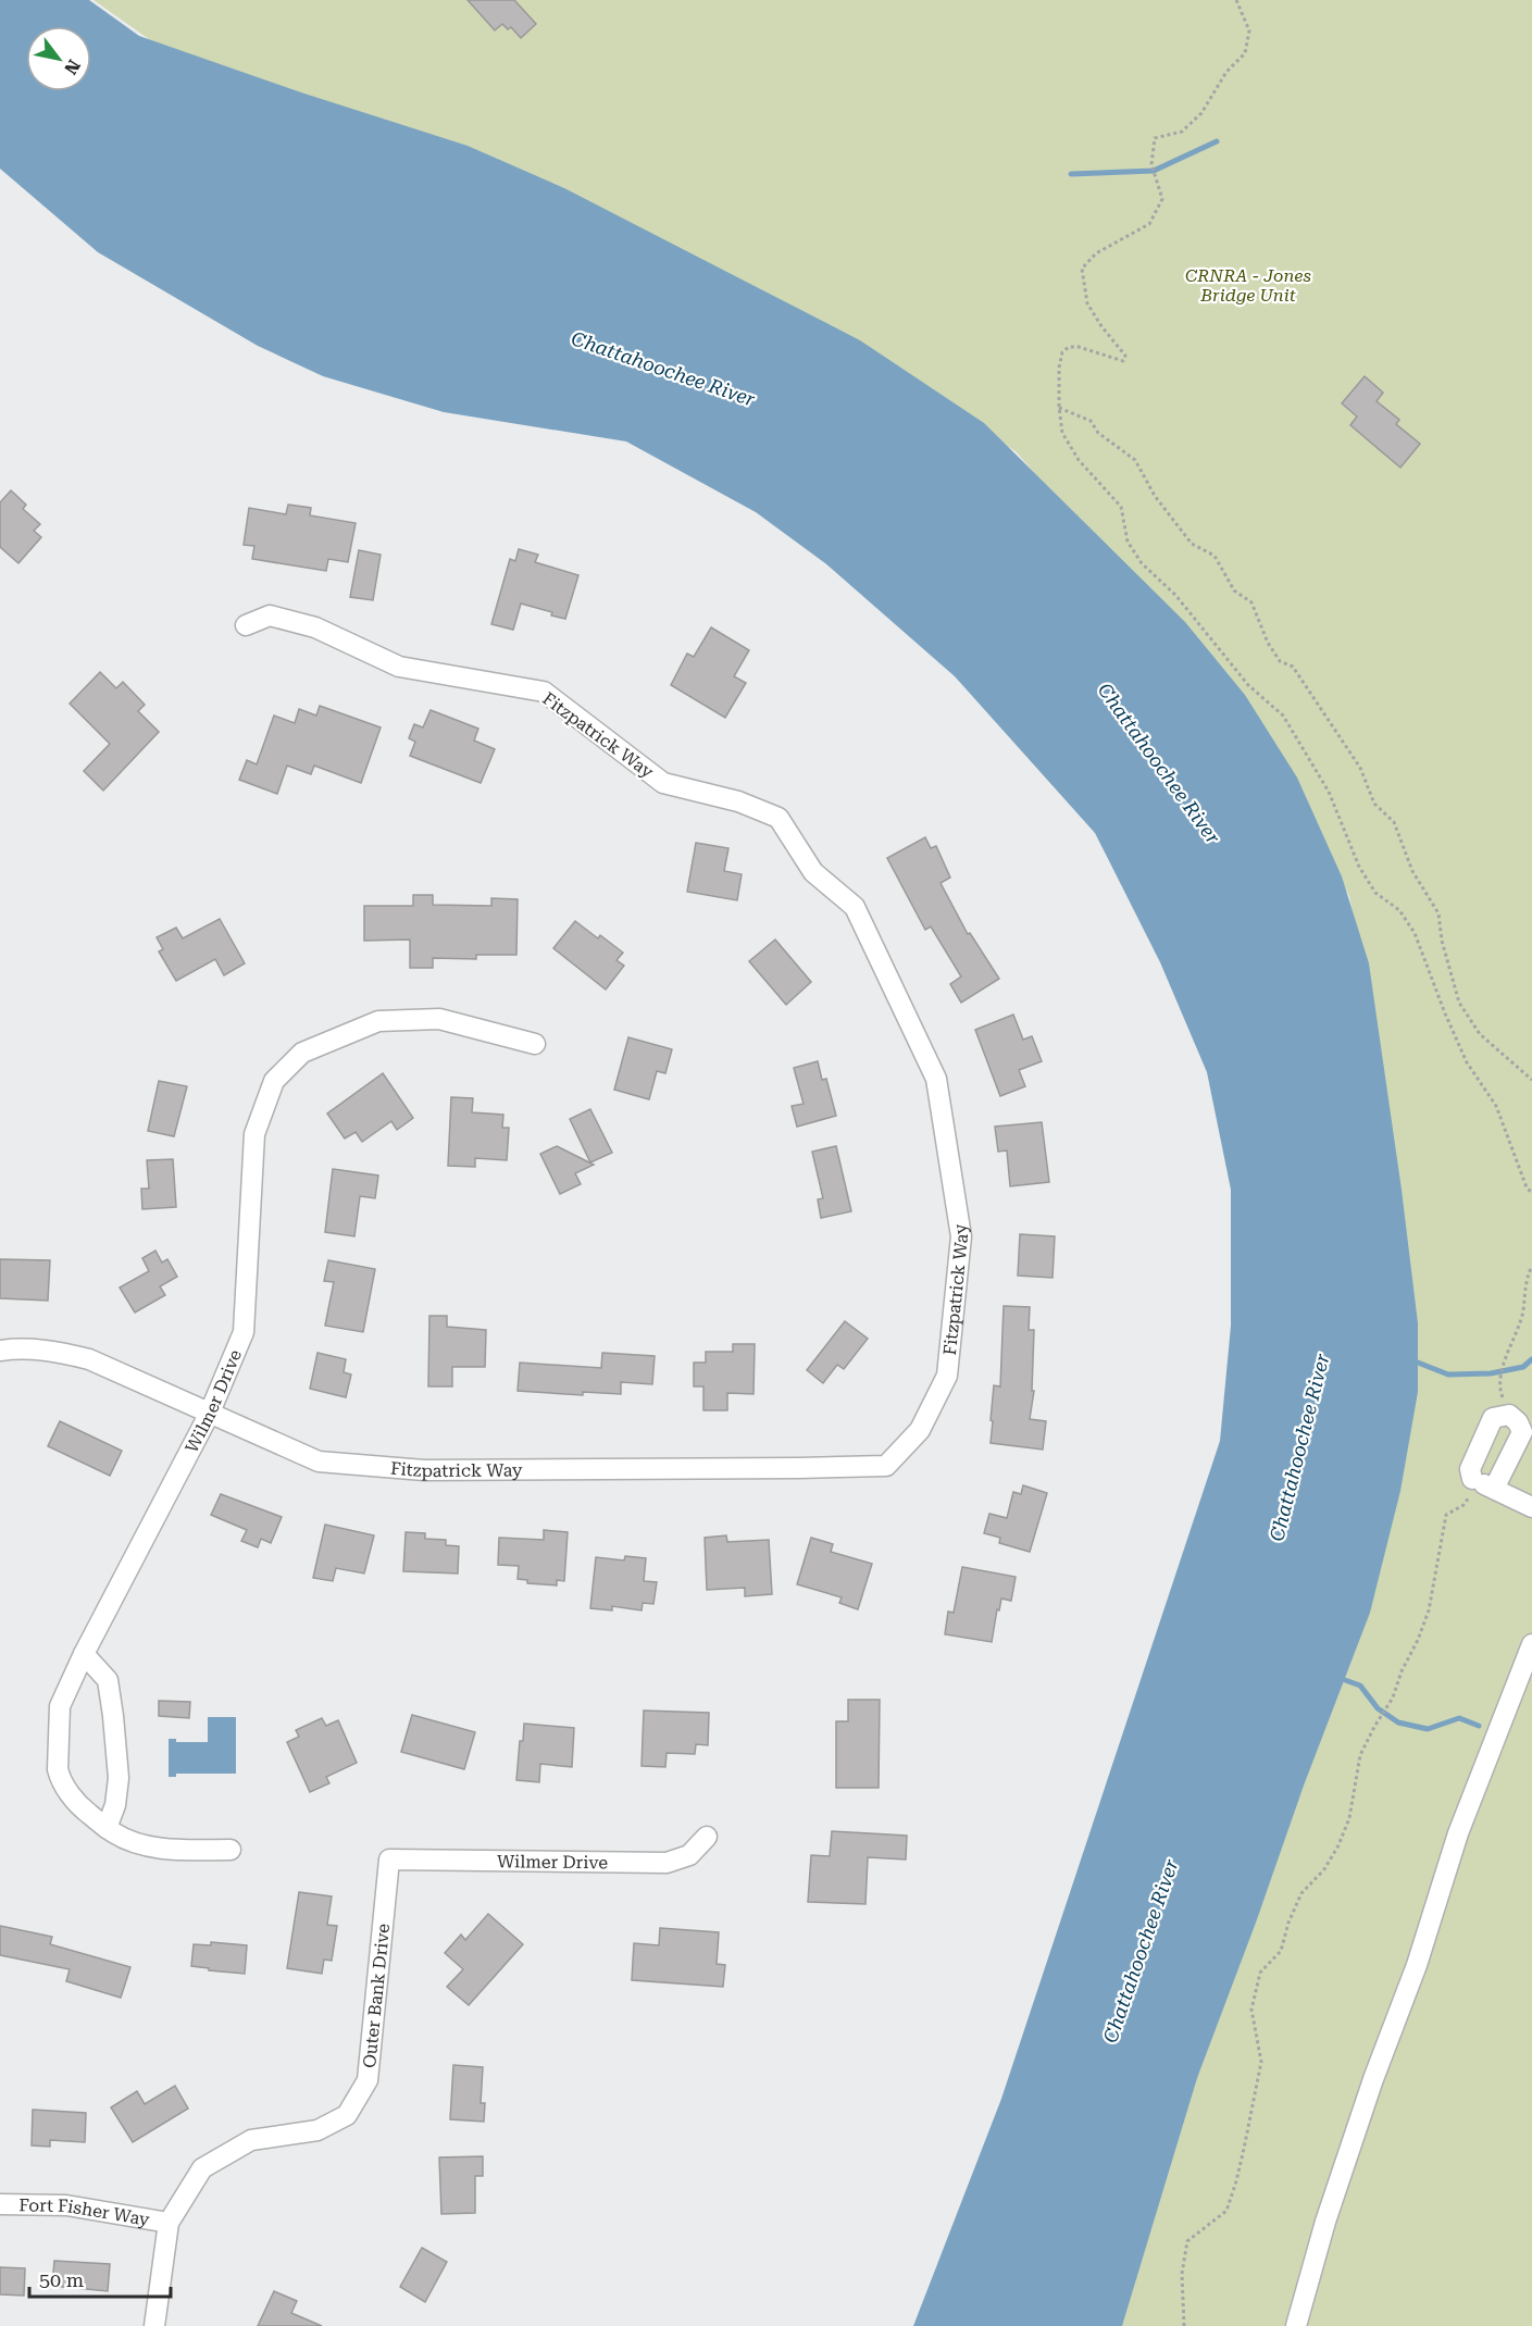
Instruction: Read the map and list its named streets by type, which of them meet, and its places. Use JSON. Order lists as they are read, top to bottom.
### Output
{
  "streets": {
    "street": [
      "Fitzpatrick Way",
      "Wilmer Drive",
      "Outer Bank Drive",
      "Fort Fisher Way"
    ]
  },
  "crossings": [
    ["Fitzpatrick Way", "Wilmer Drive"],
    ["Wilmer Drive", "Outer Bank Drive"],
    ["Outer Bank Drive", "Fort Fisher Way"]
  ],
  "water": ["Chattahoochee River"],
  "parks": ["CRNRA - Jones Bridge Unit"],
  "scale_bar": "50 m",
  "north": "bottom right"
}
